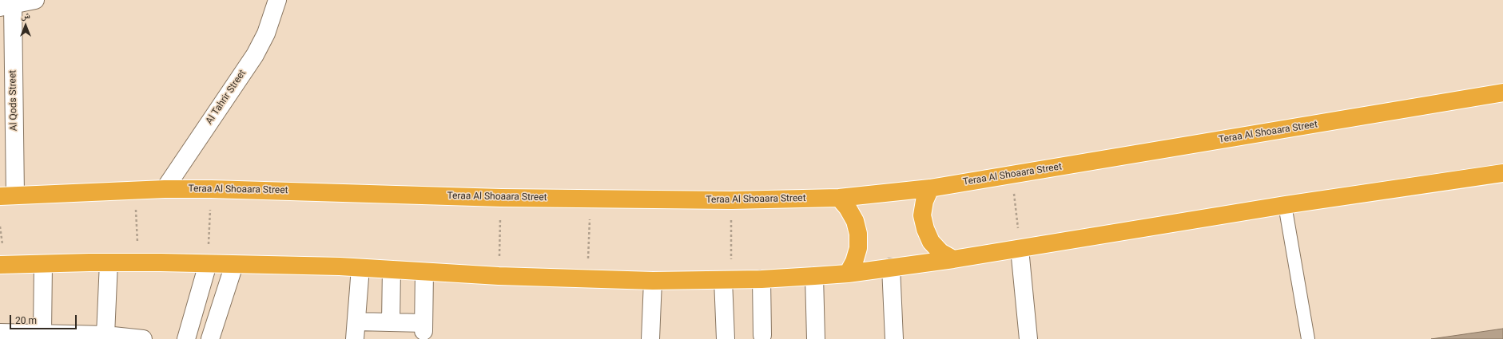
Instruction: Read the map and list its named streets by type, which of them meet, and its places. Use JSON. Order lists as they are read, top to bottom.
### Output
{
  "streets": {
    "highway": ["Teraa Al Shoaara Street"],
    "street": ["Al Tahrir Street", "Al Qods Street"]
  },
  "crossings": [
    ["Al Tahrir Street", "Teraa Al Shoaara Street"],
    ["Al Qods Street", "Teraa Al Shoaara Street"]
  ],
  "scale_bar": "20 m",
  "north": "top"
}
